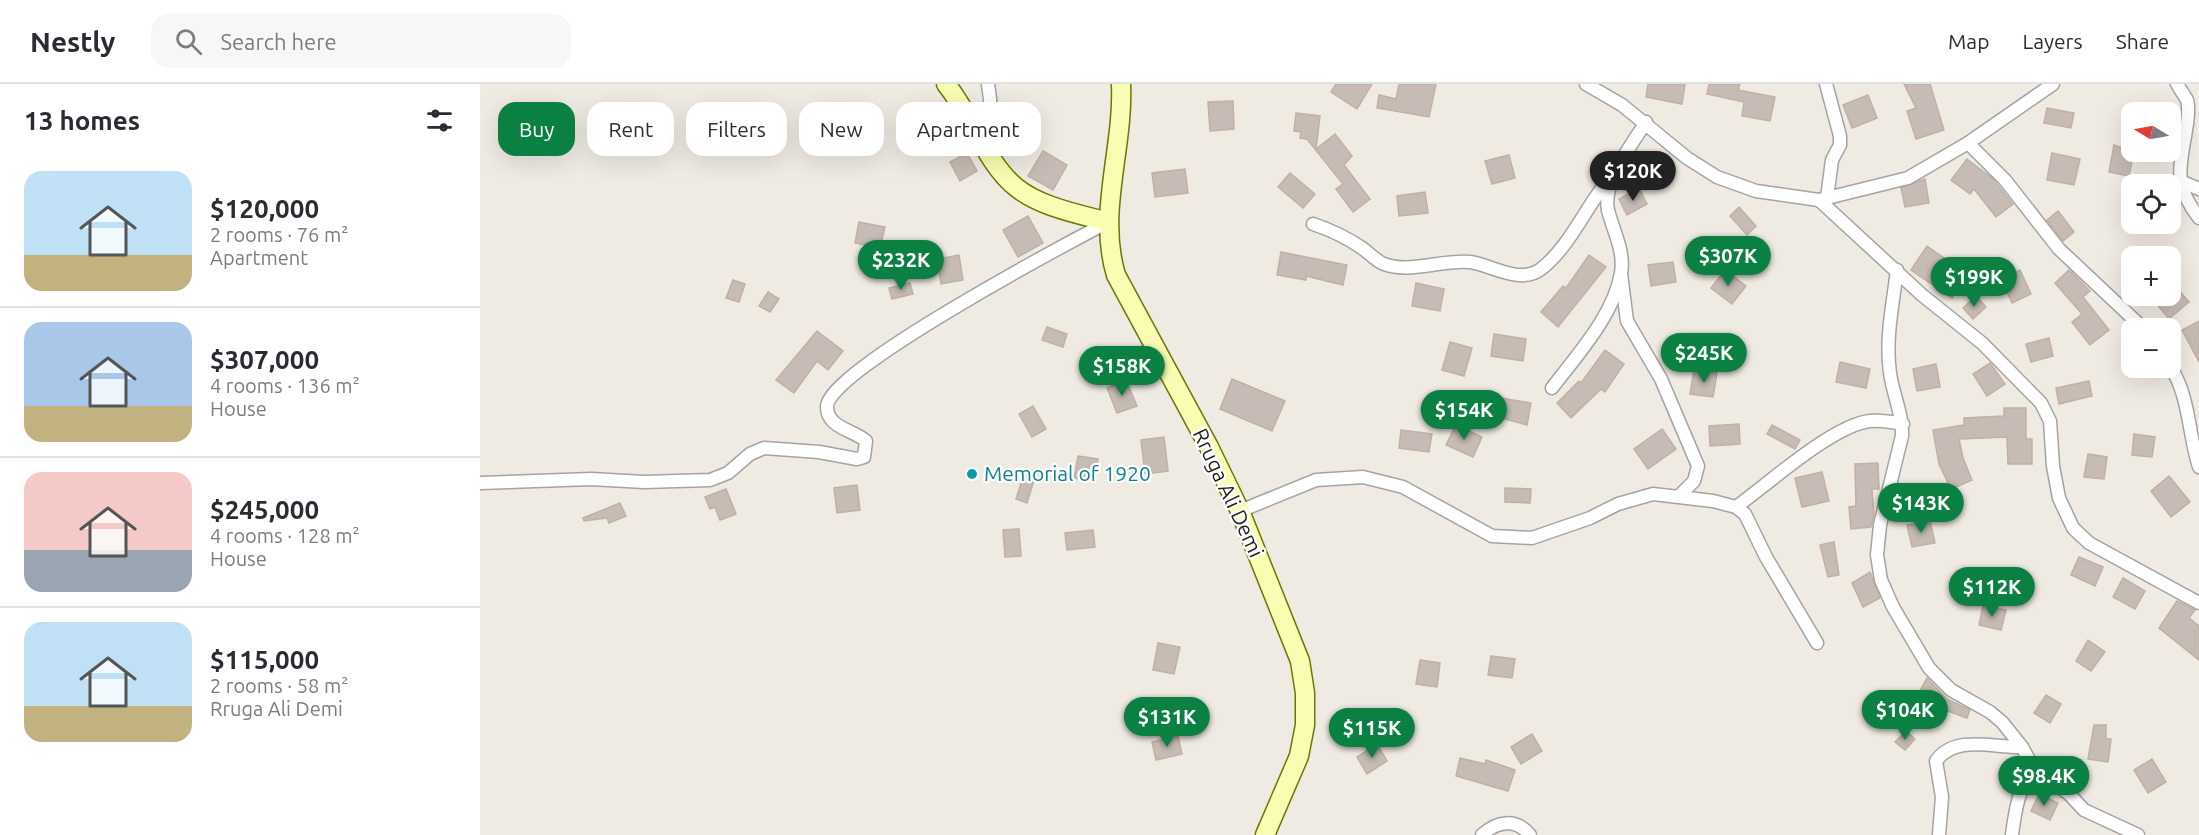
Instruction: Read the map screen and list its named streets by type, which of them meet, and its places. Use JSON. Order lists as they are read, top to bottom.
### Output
{
  "streets": {
    "main road": ["Rruga Ali Demi"]
  },
  "places": ["Memorial of 1920"],
  "north": "left",
  "page": {
    "header": "Nestly",
    "search": "Search here",
    "nav": ["Map", "Layers", "Share"],
    "heading": "13 homes",
    "map_buttons": ["+", "−"],
    "chip": [
      "Buy",
      "Rent",
      "Filters",
      "New",
      "Apartment"
    ],
    "price": [
      "$120K",
      "$307K",
      "$232K",
      "$199K",
      "$245K",
      "$158K",
      "$154K",
      "$143K",
      "$112K",
      "$104K",
      "$131K",
      "$115K",
      "$98.4K"
    ],
    "list": [
      {
        "name": "$120,000",
        "note": "2 rooms · 76 m² · Apartment"
      },
      {
        "name": "$307,000",
        "note": "4 rooms · 136 m² · House"
      },
      {
        "name": "$245,000",
        "note": "4 rooms · 128 m² · House"
      },
      {
        "name": "$115,000",
        "note": "2 rooms · 58 m² · Rruga Ali Demi"
      }
    ]
  }
}
